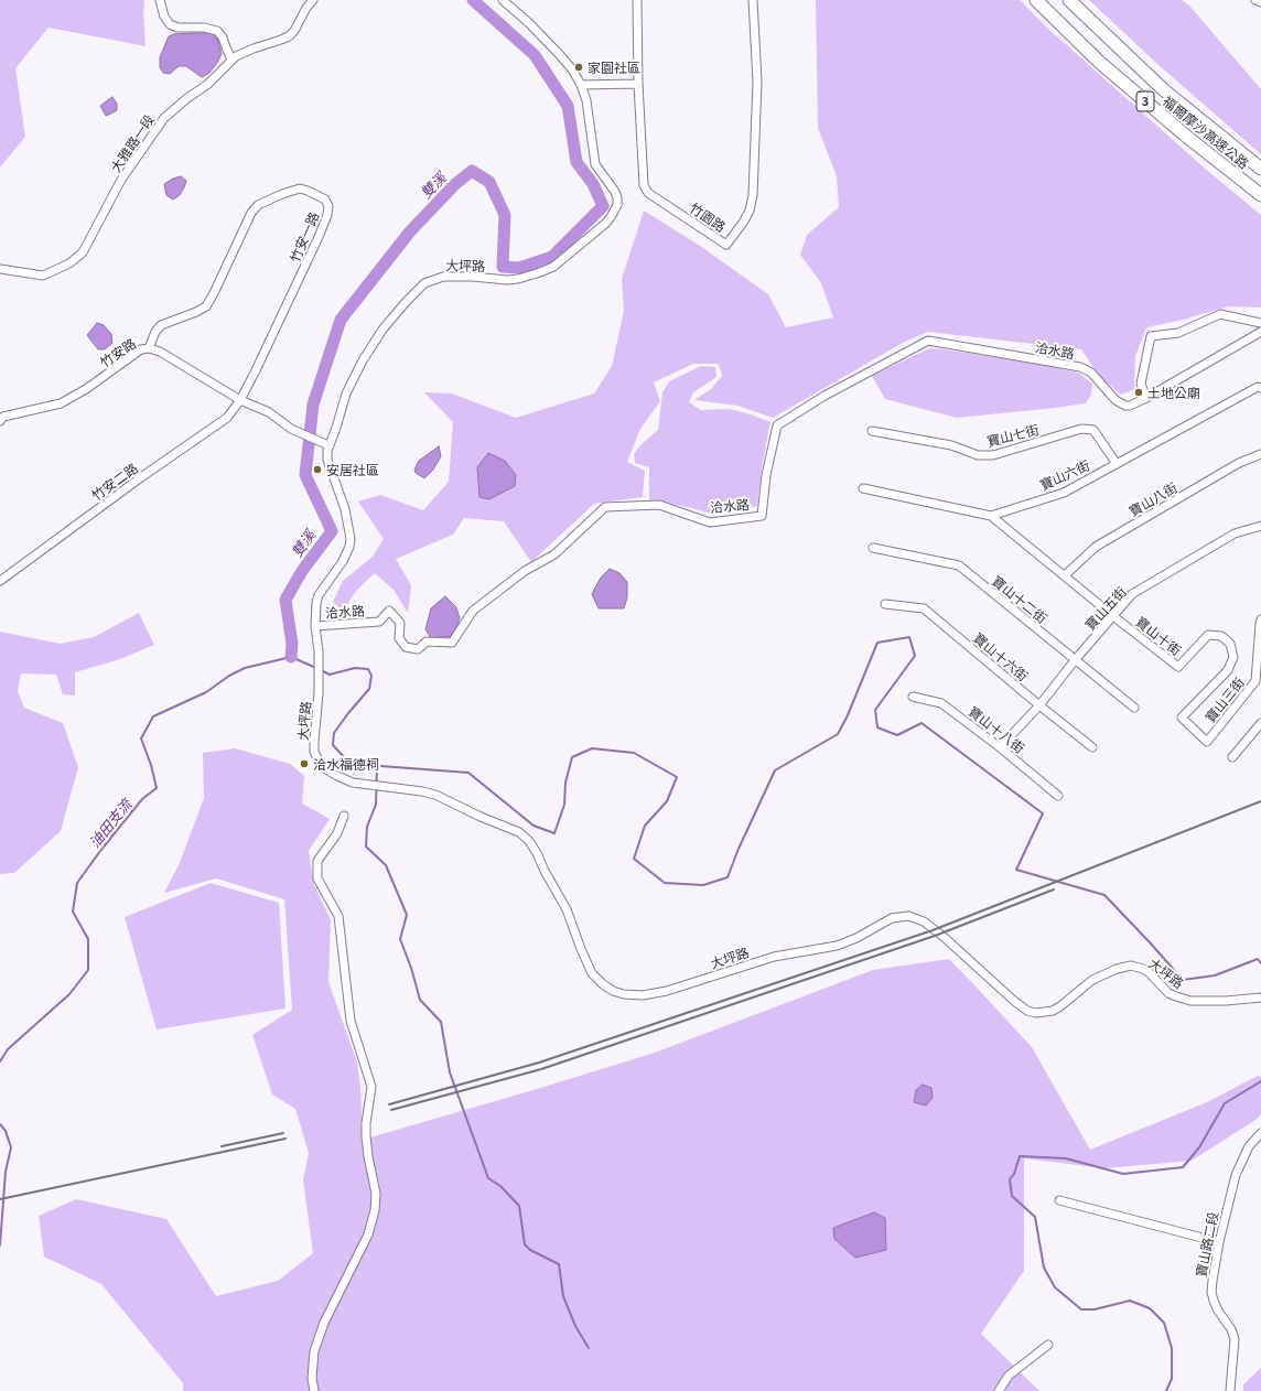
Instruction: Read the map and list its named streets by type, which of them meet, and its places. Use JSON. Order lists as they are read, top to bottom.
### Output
{
  "streets": {
    "highway": ["3", "福爾摩沙高速公路"],
    "street": [
      "大雅路一段",
      "竹園路",
      "竹安一路",
      "大坪路",
      "洽水路",
      "竹安路",
      "寶山七街",
      "寶山六街",
      "竹安二路",
      "寶山八街",
      "寶山十二街",
      "寶山五街",
      "寶山十街",
      "寶山十六街",
      "寶山三街",
      "寶山十八街",
      "寶山路二段"
    ]
  },
  "crossings": [
    ["竹安一路", "竹安路"],
    ["竹安一路", "竹安二路"],
    ["大坪路", "洽水路"],
    ["大坪路", "竹安路"],
    ["竹安路", "竹安二路"],
    ["寶山七街", "寶山六街"],
    ["寶山六街", "寶山十街"],
    ["寶山八街", "寶山十街"],
    ["寶山十二街", "寶山五街"],
    ["寶山五街", "寶山十街"],
    ["寶山五街", "寶山十六街"],
    ["寶山五街", "寶山十八街"],
    ["寶山十街", "寶山三街"]
  ],
  "water": ["雙溪", "油田支流"],
  "places": [
    "家園社區",
    "土地公廟",
    "安居社區",
    "洽水福德祠"
  ]
}
